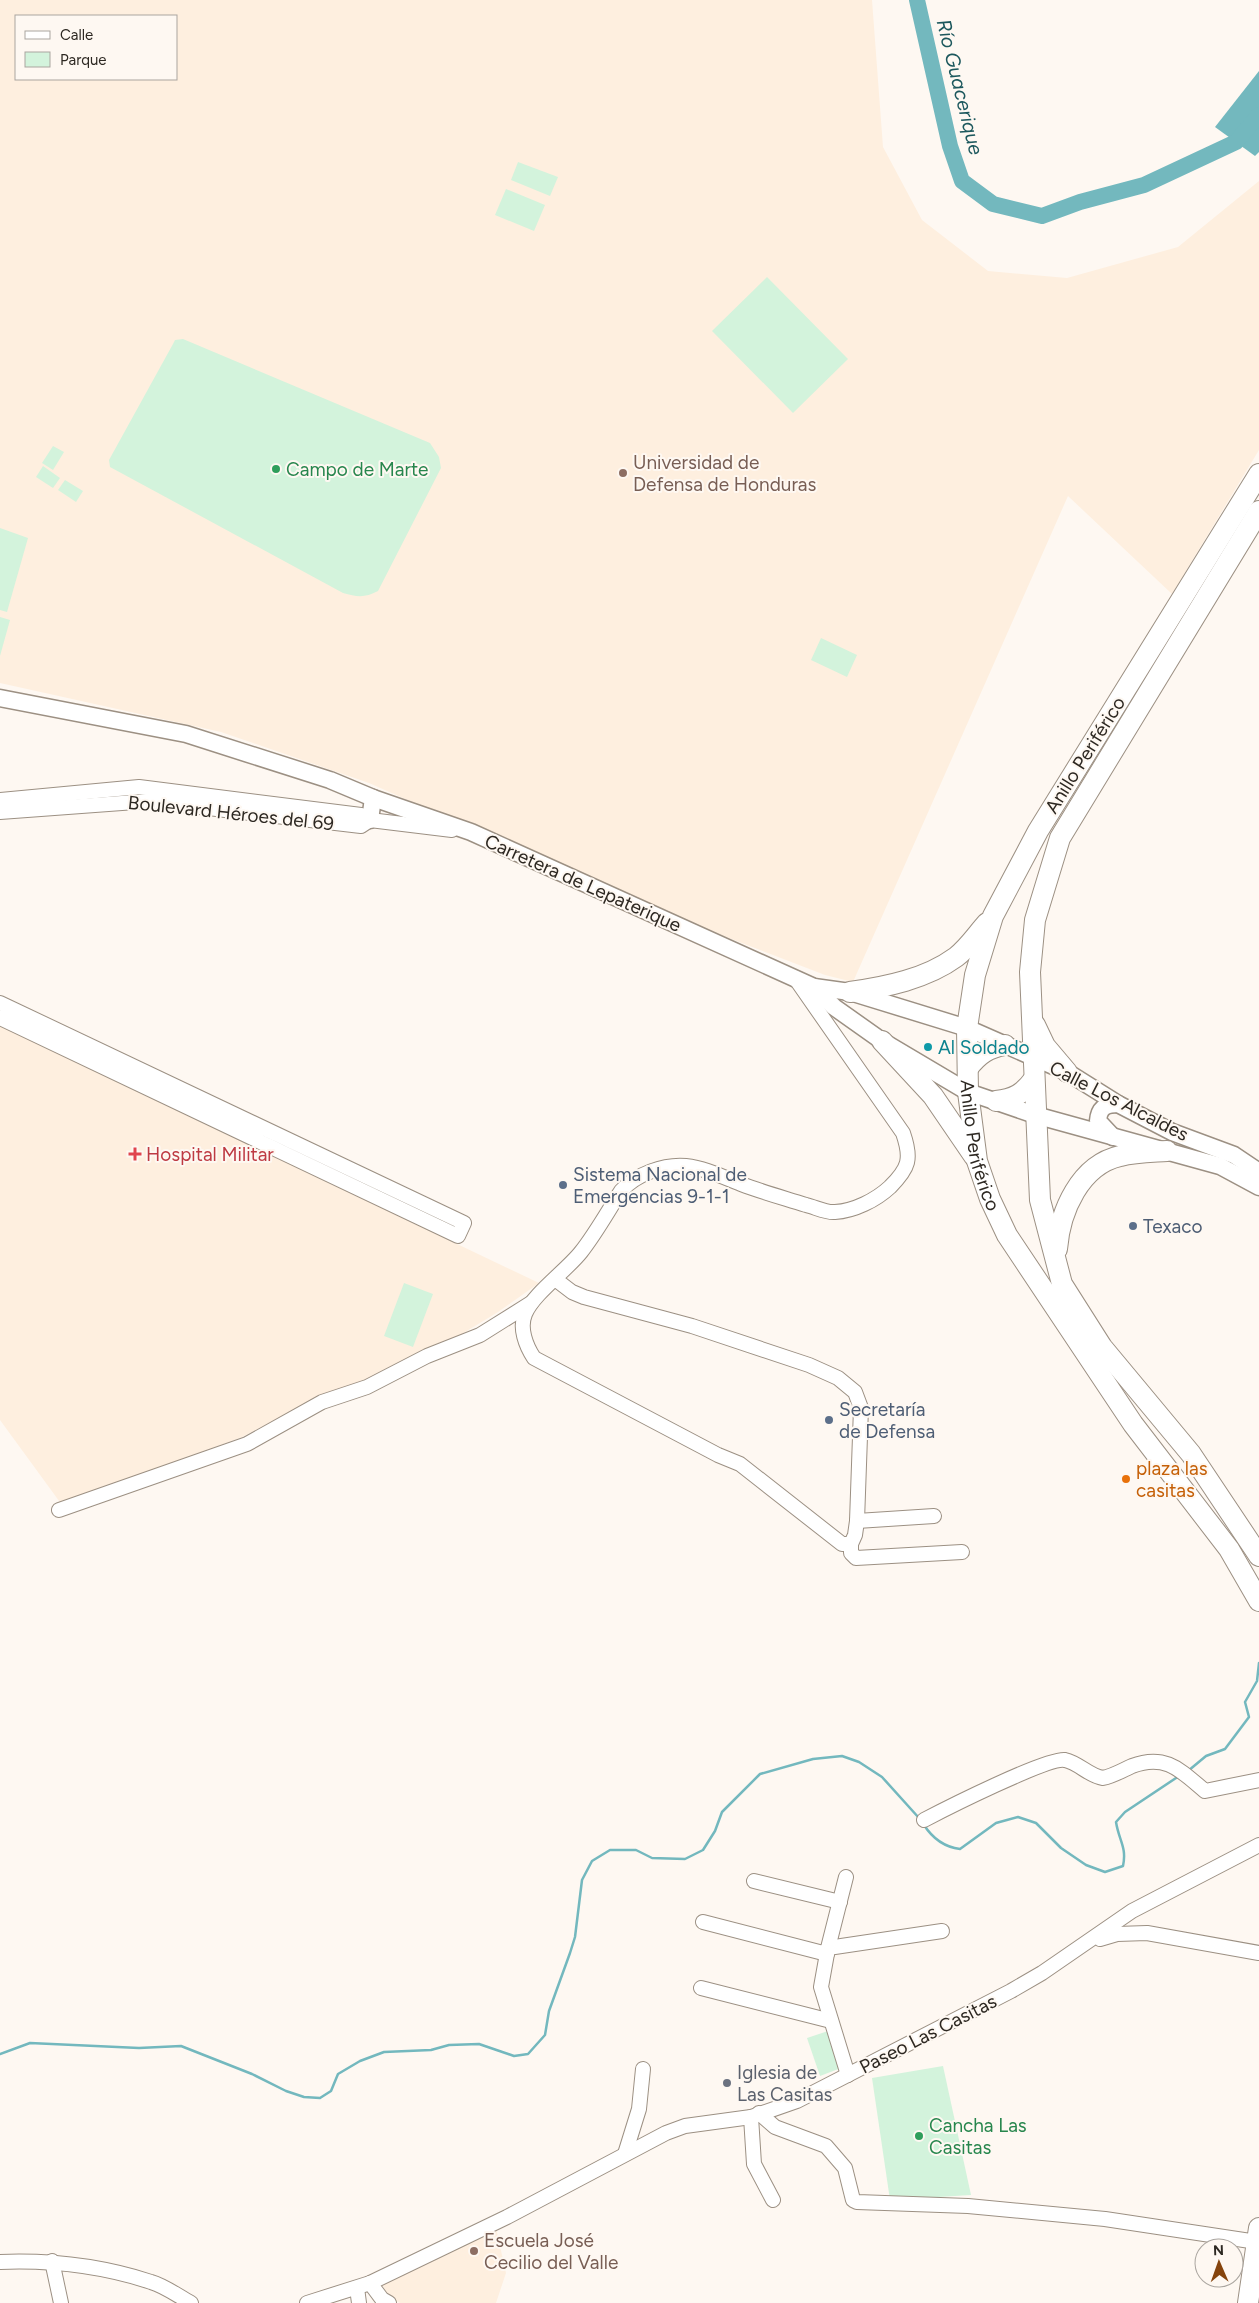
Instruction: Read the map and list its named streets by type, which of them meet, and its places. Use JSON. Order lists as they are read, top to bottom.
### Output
{
  "streets": {
    "highway": ["Anillo Periférico"],
    "main road": ["Carretera de Lepaterique", "Calle Los Alcaldes"],
    "street": ["Boulevard Héroes del 69", "Paseo Las Casitas"]
  },
  "crossings": [
    ["Anillo Periférico", "Carretera de Lepaterique"],
    ["Anillo Periférico", "Calle Los Alcaldes"],
    ["Boulevard Héroes del 69", "Carretera de Lepaterique"],
    ["Carretera de Lepaterique", "Calle Los Alcaldes"]
  ],
  "water": ["Río Guacerique"],
  "places": {
    "other": [
      "Campo de Marte",
      "Universidad de Defensa de Honduras",
      "Al Soldado",
      "Sistema Nacional de Emergencias 9-1-1",
      "Texaco",
      "Secretaría de Defensa",
      "plaza las casitas",
      "Iglesia de Las Casitas",
      "Cancha Las Casitas",
      "Escuela José Cecilio del Valle"
    ],
    "health": ["Hospital Militar"]
  },
  "legend": ["Calle", "Parque"],
  "north": "top"
}
